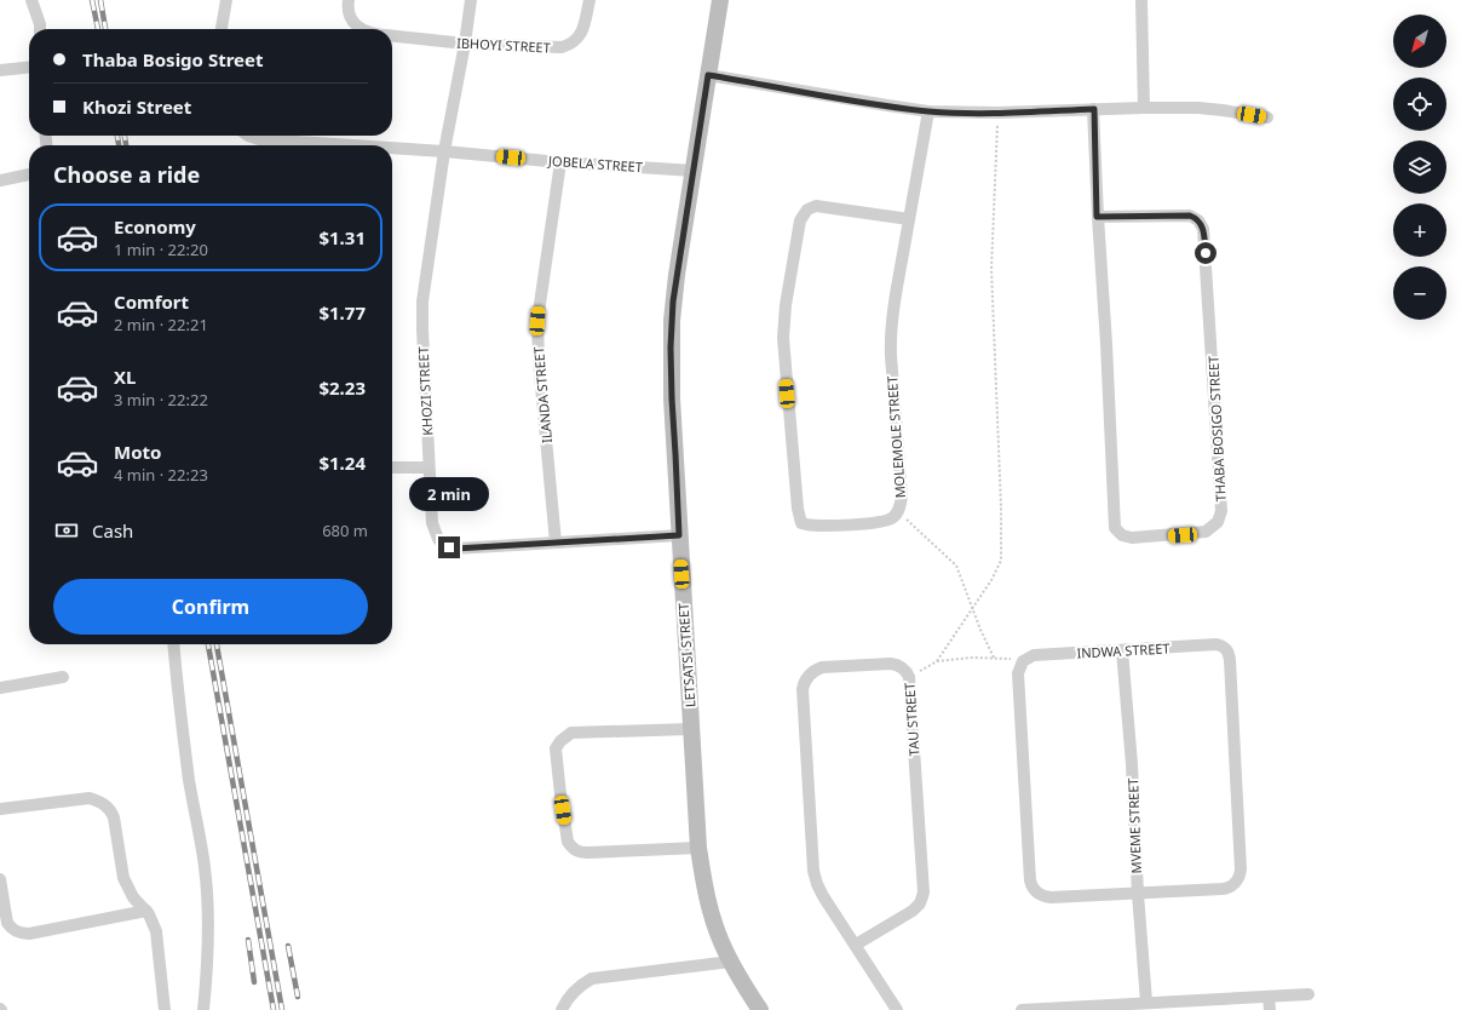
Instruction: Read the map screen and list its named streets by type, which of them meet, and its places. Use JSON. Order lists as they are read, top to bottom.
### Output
{
  "streets": {
    "street": [
      "IBHOYI STREET",
      "JOBELA STREET",
      "KHOZI STREET",
      "ILANDA STREET",
      "THABA BOSIGO STREET",
      "MOLEMOLE STREET",
      "INDWA STREET",
      "LETSATSI STREET",
      "TAU STREET",
      "MVEME STREET"
    ]
  },
  "crossings": [
    ["IBHOYI STREET", "KHOZI STREET"],
    ["JOBELA STREET", "KHOZI STREET"],
    ["JOBELA STREET", "ILANDA STREET"],
    ["JOBELA STREET", "LETSATSI STREET"],
    ["KHOZI STREET", "ILANDA STREET"],
    ["KHOZI STREET", "LETSATSI STREET"],
    ["INDWA STREET", "MVEME STREET"]
  ],
  "north": "bottom left",
  "page": {
    "map_buttons": ["+", "−"],
    "banner": ["Thaba Bosigo Street", "Khozi Street"],
    "heading": "Choose a ride",
    "list": [
      {
        "name": "Economy",
        "note": "1 min · 22:20",
        "value": "$1.31"
      },
      {
        "name": "Comfort",
        "note": "2 min · 22:21",
        "value": "$1.77"
      },
      {
        "name": "XL",
        "note": "3 min · 22:22",
        "value": "$2.23"
      },
      {
        "name": "Moto",
        "note": "4 min · 22:23",
        "value": "$1.24"
      }
    ],
    "bubble": "2 min",
    "pay": ["Cash", "680 m"],
    "buttons": "Confirm"
  }
}
